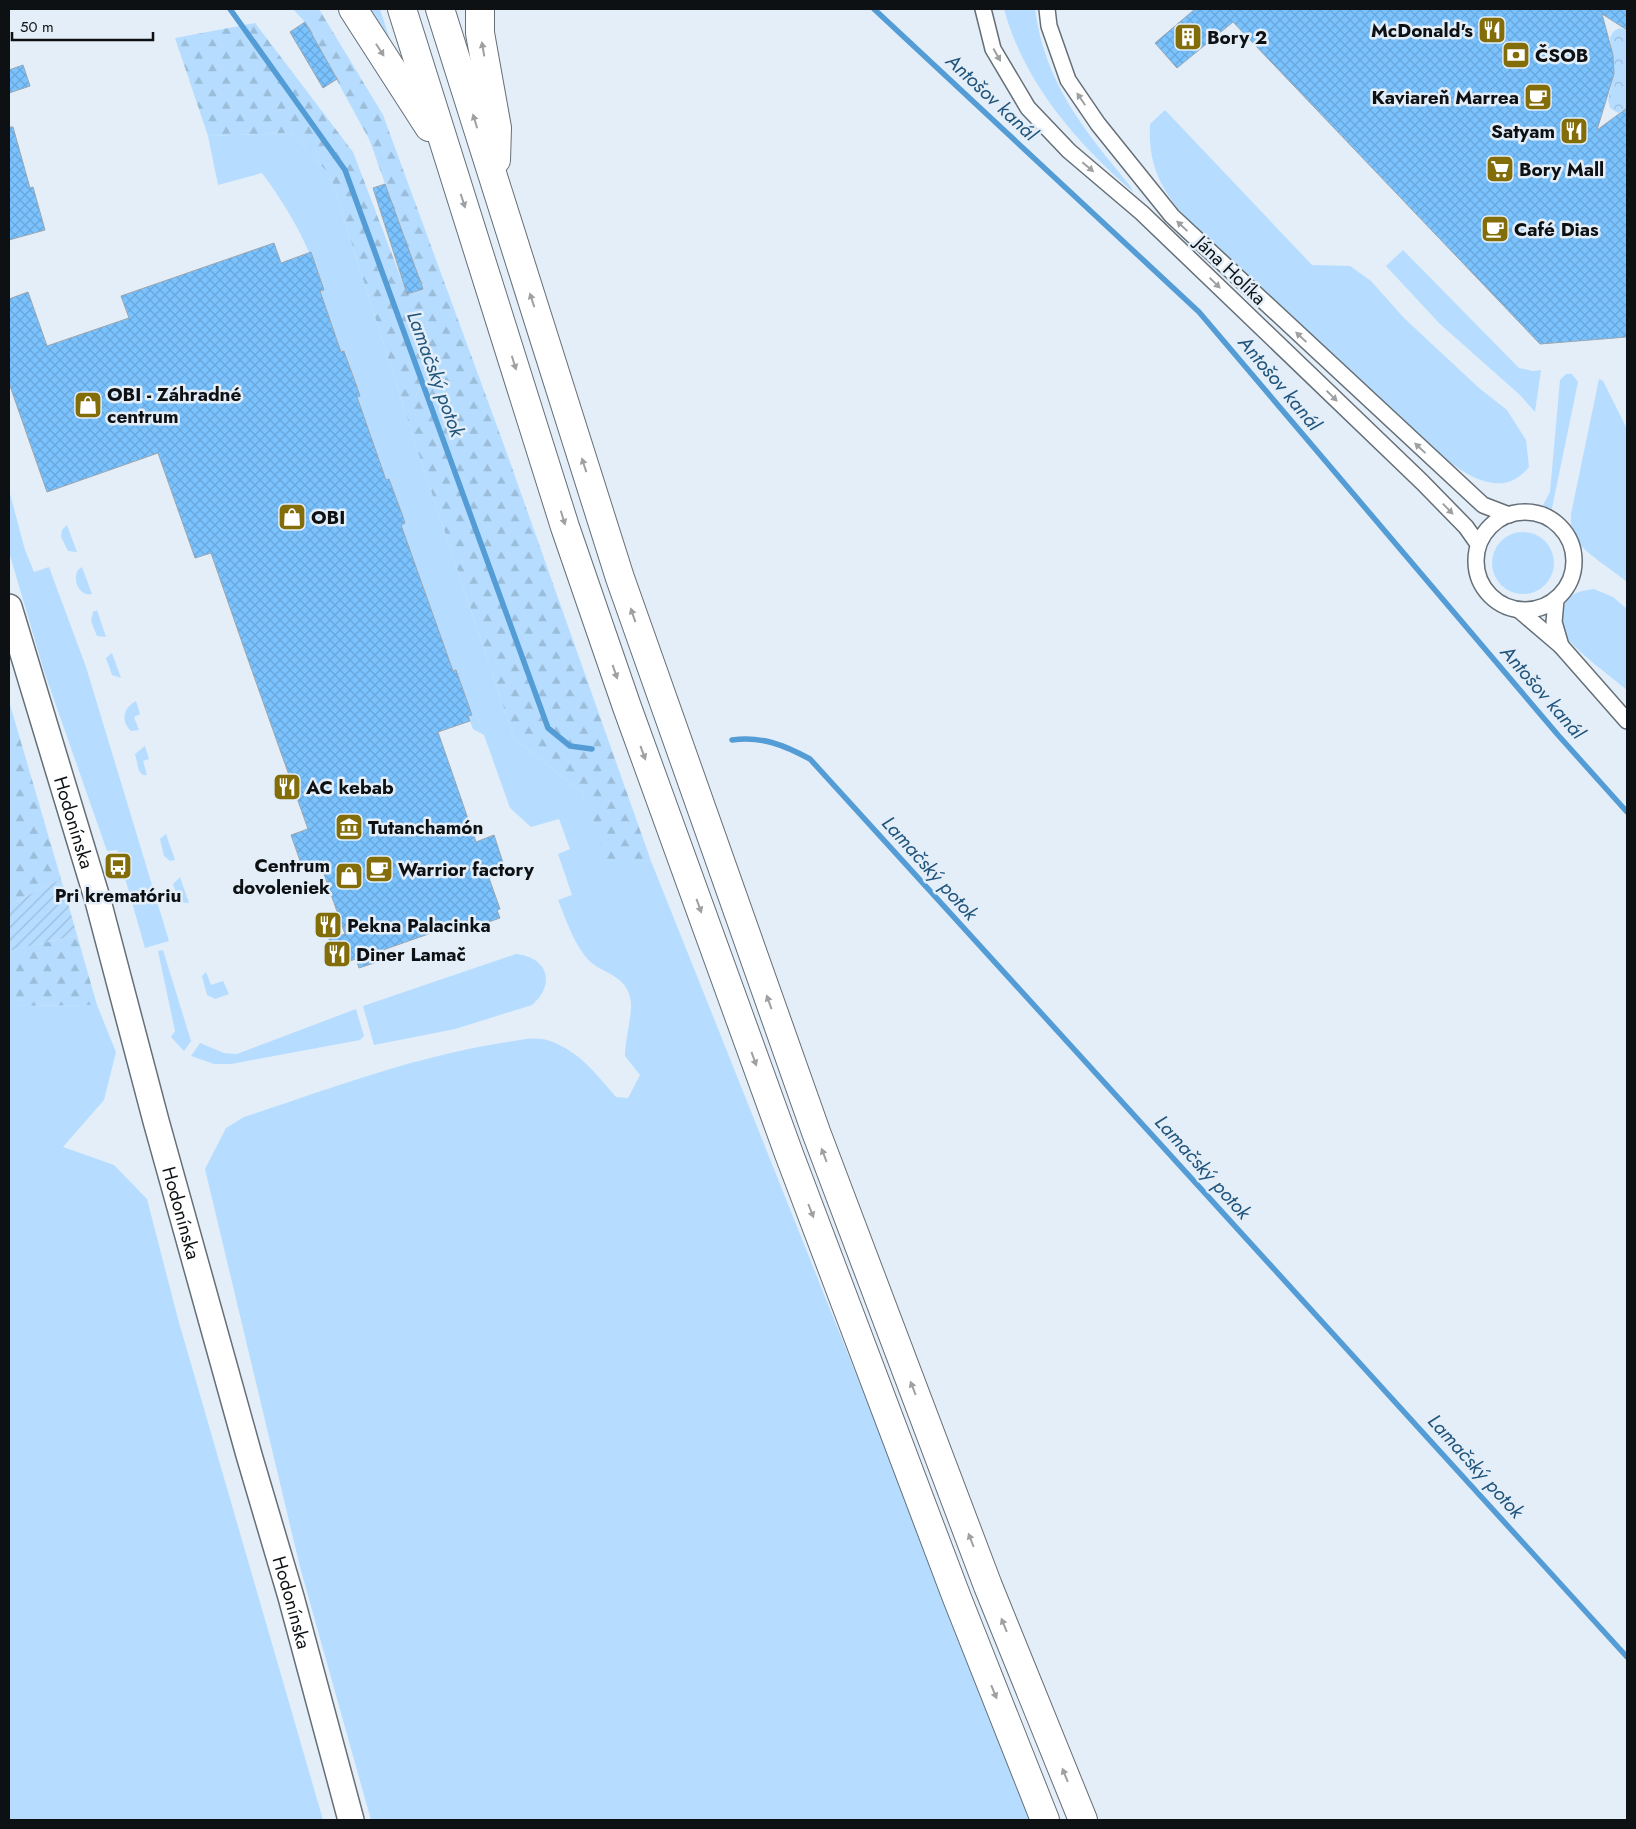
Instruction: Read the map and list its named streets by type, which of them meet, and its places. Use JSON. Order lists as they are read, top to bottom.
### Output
{
  "streets": {
    "main road": ["Hodonínska"],
    "street": ["Jána Holíka"]
  },
  "water": ["Antošov kanál", "Lamačský potok"],
  "places": {
    "restaurant": [
      "McDonald's",
      "Satyam",
      "AC kebab",
      "Pekna Palacinka",
      "Diner Lamač"
    ],
    "building": ["Bory 2"],
    "bank": ["ČSOB"],
    "cafe": ["Kaviareň Marrea", "Café Dias", "Warrior factory"],
    "supermarket": ["Bory Mall"],
    "shop": ["OBI - Záhradné centrum", "OBI", "Centrum dovoleniek"],
    "museum": ["Tutanchamón"],
    "bus stop": ["Pri krematóriu"]
  },
  "scale_bar": "50 m"
}
